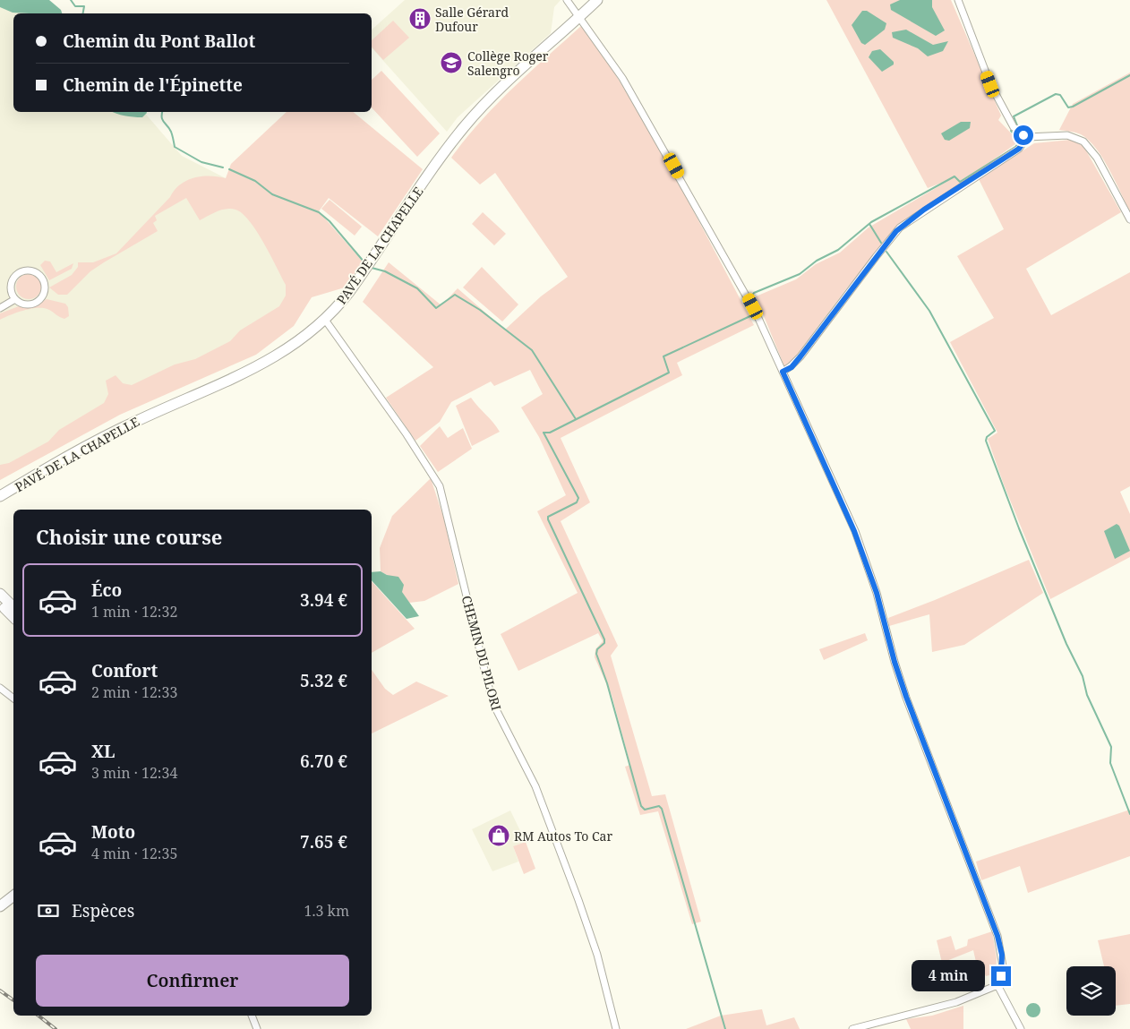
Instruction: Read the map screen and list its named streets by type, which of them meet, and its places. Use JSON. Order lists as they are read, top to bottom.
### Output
{
  "streets": {
    "main road": ["PAVÉ DE LA CHAPELLE"],
    "street": ["CHEMIN DU PILORI"]
  },
  "crossings": [
    ["PAVÉ DE LA CHAPELLE", "CHEMIN DU PILORI"]
  ],
  "places": {
    "building": ["Salle Gérard Dufour"],
    "school or university": ["Collège Roger Salengro"],
    "shop": ["RM Autos To Car"]
  },
  "page": {
    "banner": ["Chemin du Pont Ballot", "Chemin de l'Épinette"],
    "heading": "Choisir une course",
    "list": [
      {
        "name": "Éco",
        "note": "1 min · 12:32",
        "value": "3.94 €"
      },
      {
        "name": "Confort",
        "note": "2 min · 12:33",
        "value": "5.32 €"
      },
      {
        "name": "XL",
        "note": "3 min · 12:34",
        "value": "6.70 €"
      },
      {
        "name": "Moto",
        "note": "4 min · 12:35",
        "value": "7.65 €"
      }
    ],
    "pay": ["Espèces", "1.3 km"],
    "buttons": "Confirmer",
    "bubble": "4 min"
  }
}
